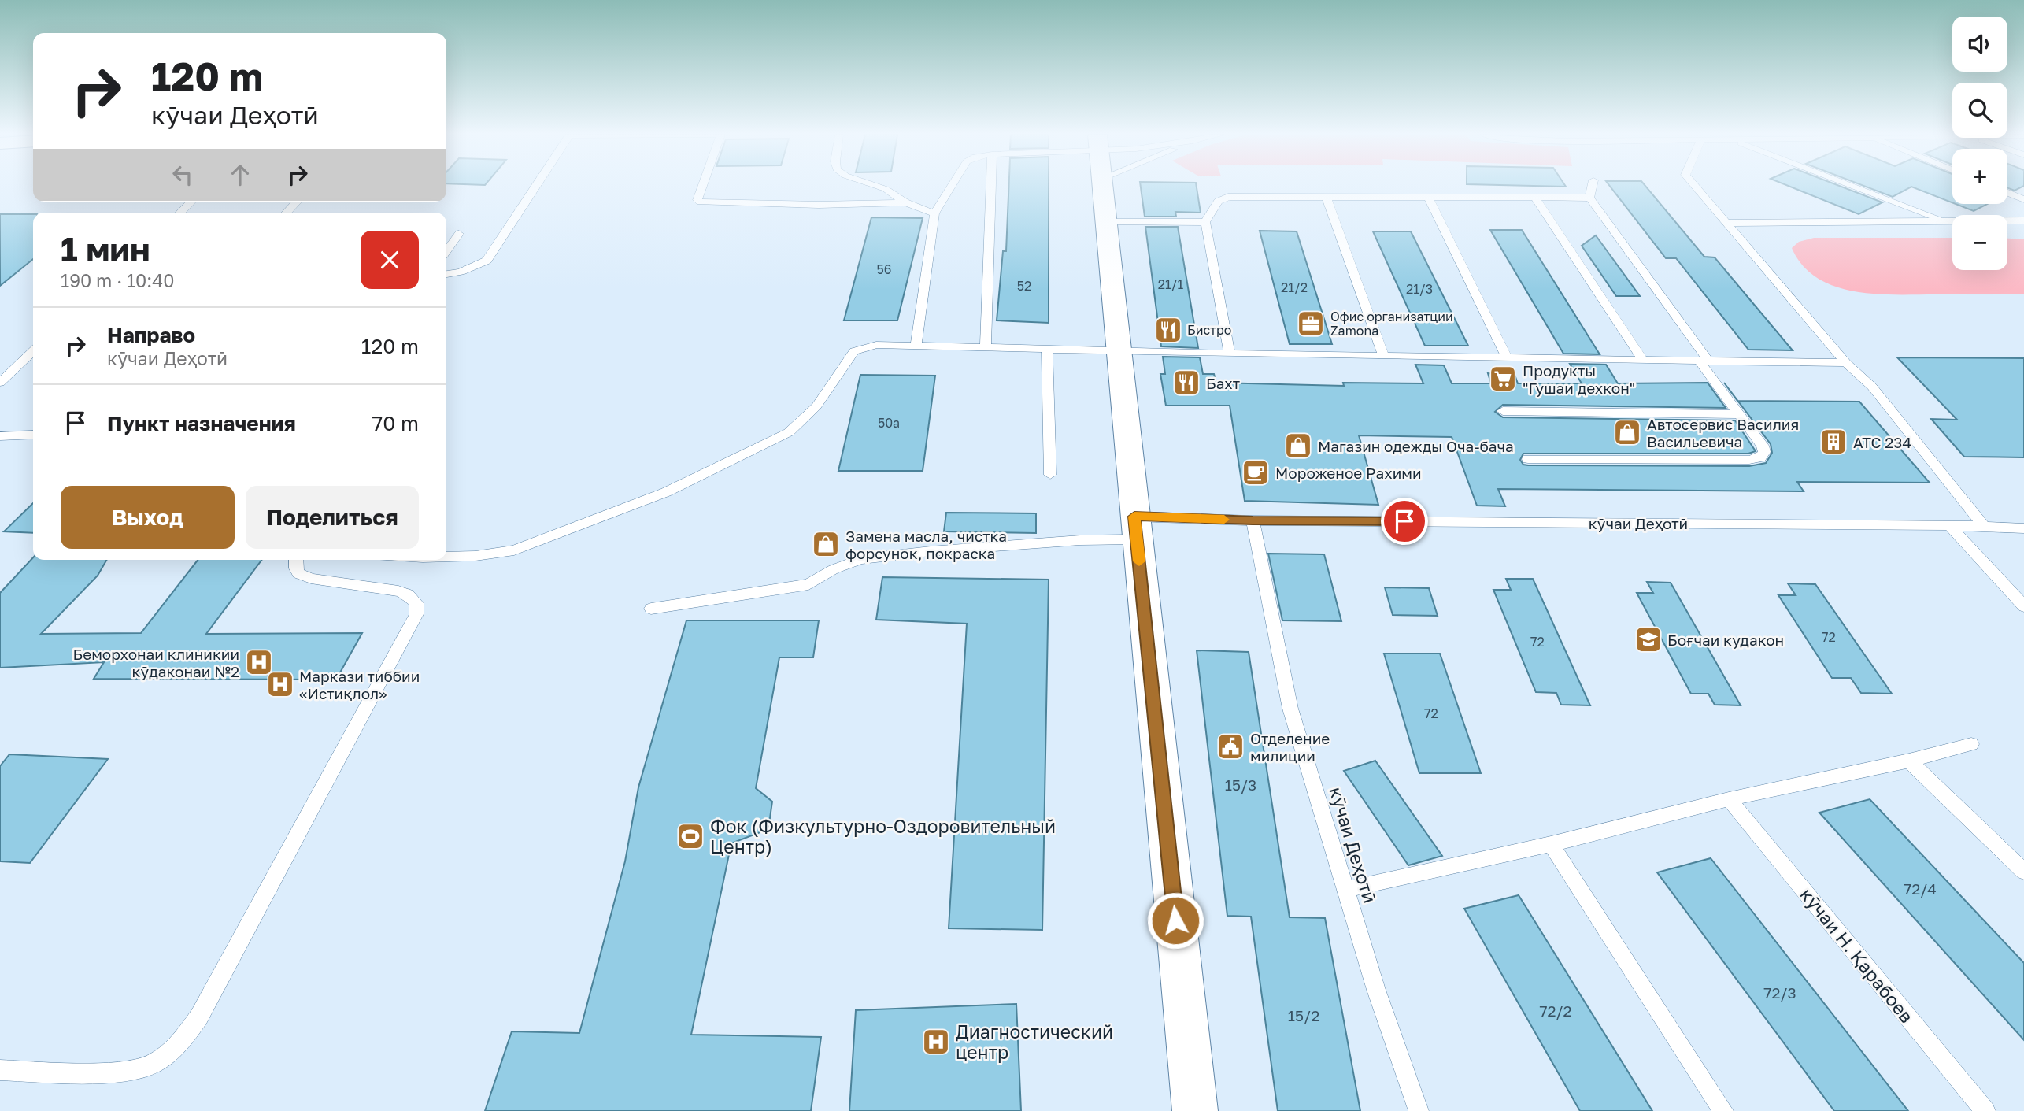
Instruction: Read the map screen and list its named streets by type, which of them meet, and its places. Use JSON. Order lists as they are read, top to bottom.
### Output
{
  "streets": {
    "lane": ["кӯчаи Деҳотӣ", "кӯчаи Н. Қарабоев"]
  },
  "places": {
    "office": ["Офис организатции Zamona"],
    "restaurant": ["Бистро", "Бахт"],
    "supermarket": ["Продукты \"Гушаи дехкон\""],
    "shop": ["Автосервис Василия Васильевича", "Магазин одежды Оча-бача", "Замена масла, чистка форсунок, покраска"],
    "building": ["АТС 234"],
    "cafe": ["Мороженое Рахими"],
    "school or university": ["Боғчаи кудакон"],
    "hospital": ["Беморхонаи клиникии кӯдаконаи №2", "Маркази тиббии «Истиқлол»", "Диагностический центр"],
    "public building": ["Отделение милиции"],
    "sports": ["Фок (Физкультурно-Оздоровительный Центр)"]
  },
  "house_numbers": [
    "56",
    "21/1",
    "52",
    "21/2",
    "21/3",
    "50а",
    "72",
    "72",
    "72",
    "15/3",
    "72/4",
    "72/3",
    "72/2",
    "15/2"
  ],
  "page": {
    "map_buttons": ["+", "−"],
    "turn": ["120 m", "кӯчаи Деҳотӣ"],
    "heading": ["1 мин", "190 m · 10:40"],
    "list": [
      {
        "name": "Направо",
        "note": "кӯчаи Деҳотӣ",
        "value": "120 m"
      },
      {
        "name": "Пункт назначения",
        "value": "70 m"
      }
    ],
    "buttons": ["Выход", "Поделиться"]
  }
}
